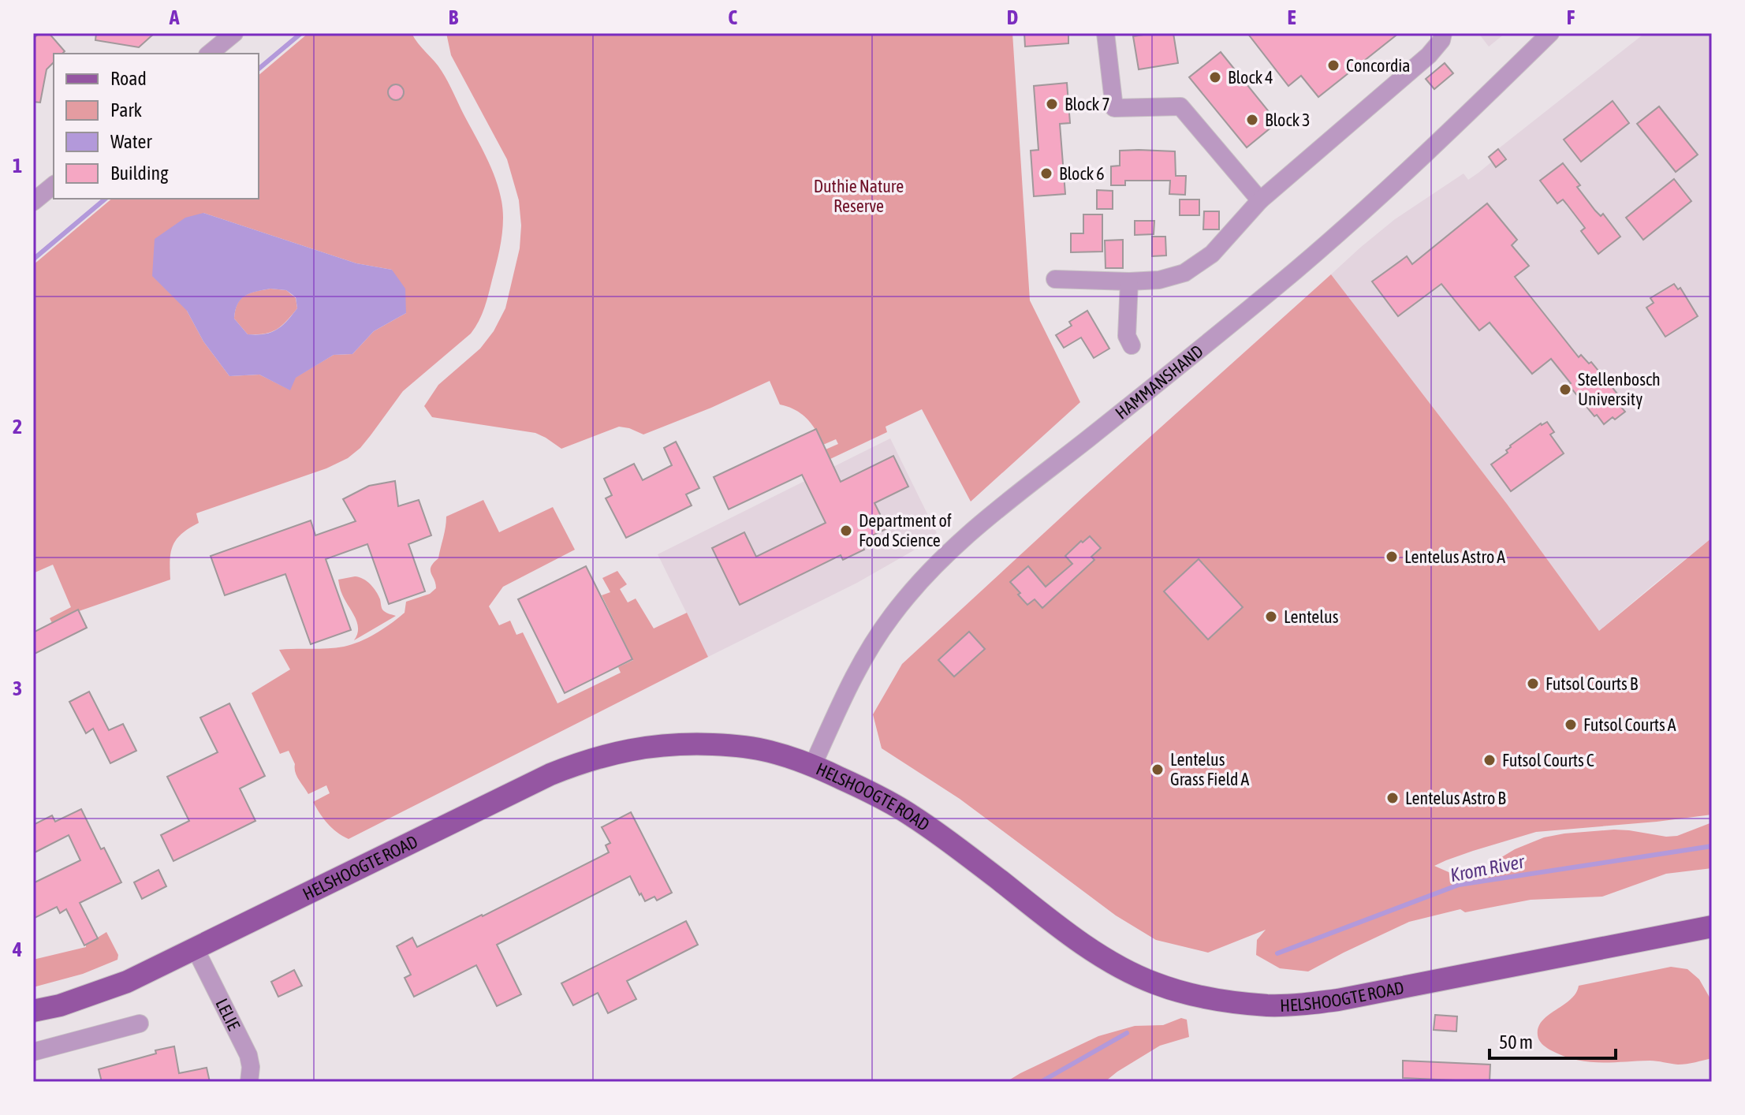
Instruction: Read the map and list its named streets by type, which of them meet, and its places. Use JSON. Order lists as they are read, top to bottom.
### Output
{
  "streets": {
    "main road": ["HELSHOOGTE ROAD"],
    "street": ["HAMMANSHAND", "LELIE"]
  },
  "crossings": [
    ["HAMMANSHAND", "HELSHOOGTE ROAD"],
    ["HELSHOOGTE ROAD", "LELIE"]
  ],
  "water": ["Krom River"],
  "parks": ["Duthie Nature Reserve"],
  "places": [
    "Concordia",
    "Block 4",
    "Block 7",
    "Block 3",
    "Block 6",
    "Stellenbosch University",
    "Department of Food Science",
    "Lentelus Astro A",
    "Lentelus",
    "Futsol Courts B",
    "Futsol Courts A",
    "Futsol Courts C",
    "Lentelus Grass Field A",
    "Lentelus Astro B"
  ],
  "legend": [
    "Road",
    "Park",
    "Water",
    "Building"
  ],
  "scale_bar": "50 m",
  "grid": {
    "columns": [
      "A",
      "B",
      "C",
      "D",
      "E",
      "F"
    ],
    "rows": [
      "1",
      "2",
      "3",
      "4"
    ]
  }
}
